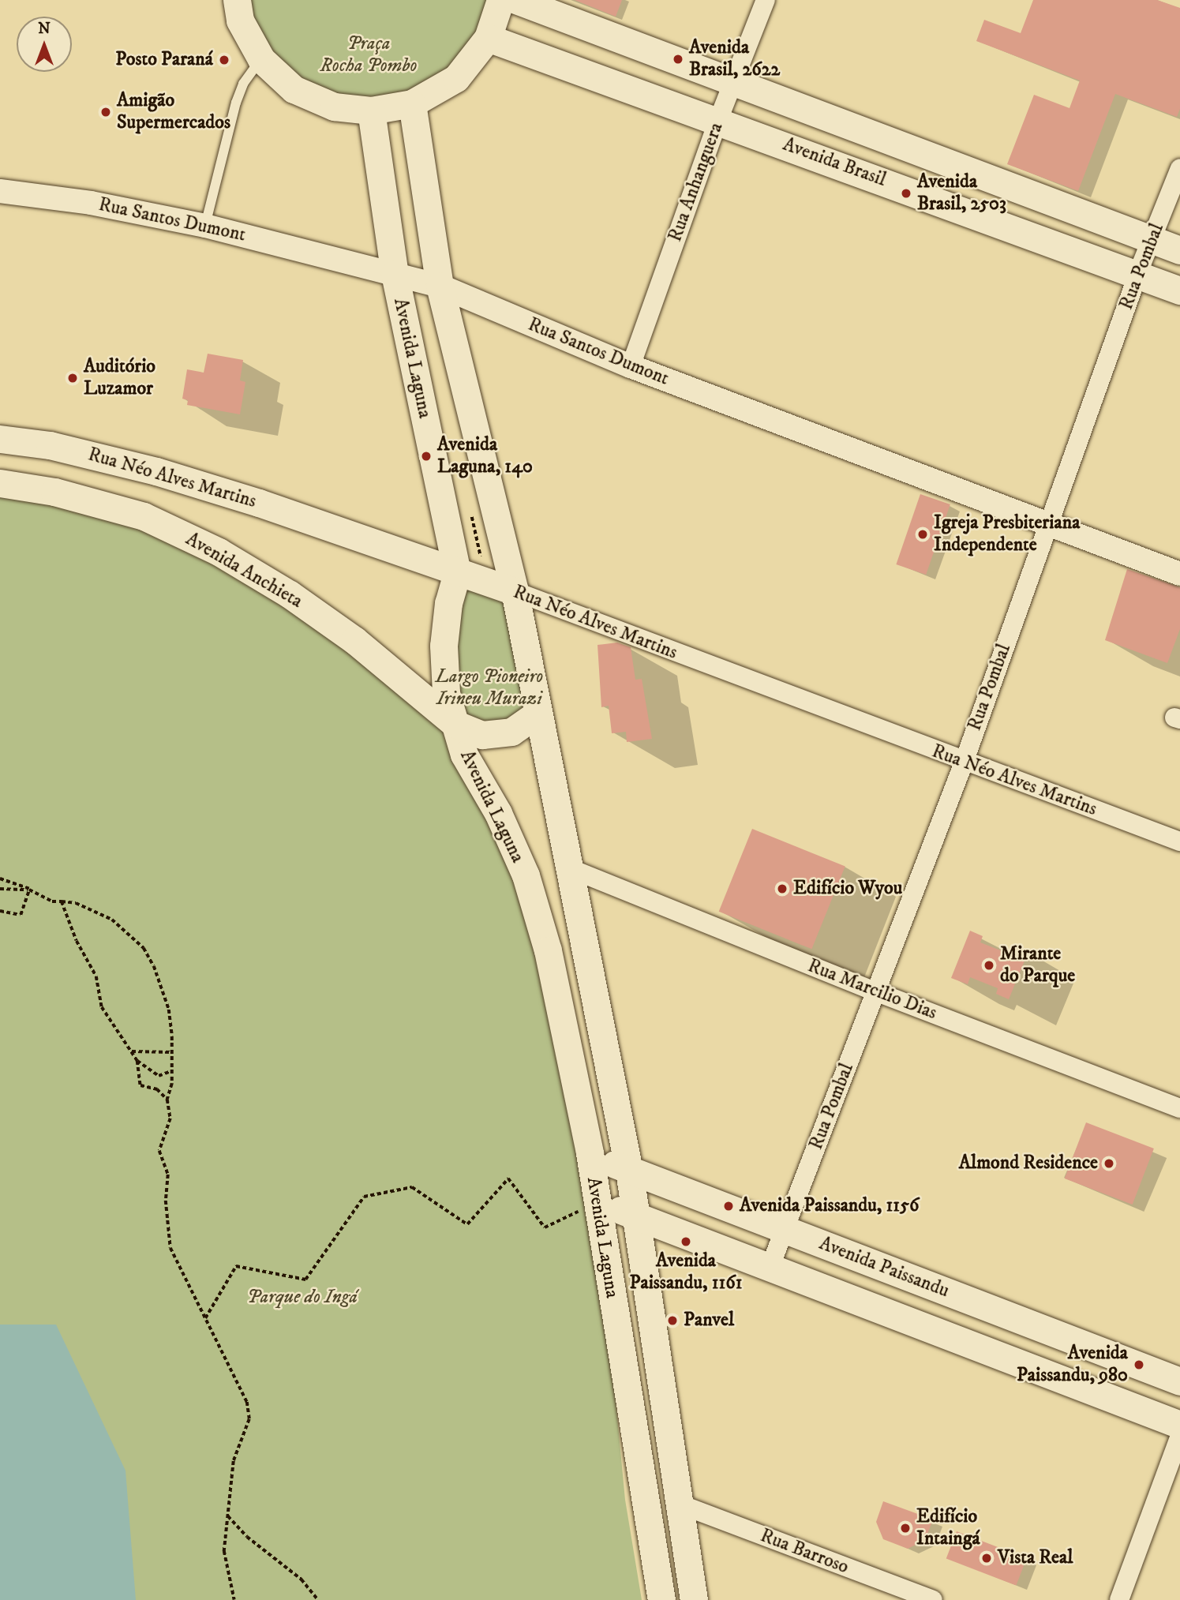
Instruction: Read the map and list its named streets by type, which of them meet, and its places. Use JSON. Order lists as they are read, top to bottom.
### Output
{
  "streets": {
    "main road": [
      "Avenida Brasil",
      "Avenida Laguna",
      "Rua Néo Alves Martins",
      "Avenida Anchieta",
      "Avenida Paissandu"
    ],
    "street": [
      "Rua Anhanguera",
      "Rua Santos Dumont",
      "Rua Pombal",
      "Rua Marcilio Dias",
      "Rua Barroso"
    ]
  },
  "crossings": [
    ["Avenida Brasil", "Rua Anhanguera"],
    ["Avenida Brasil", "Rua Pombal"],
    ["Rua Anhanguera", "Rua Santos Dumont"],
    ["Rua Santos Dumont", "Rua Pombal"],
    ["Rua Santos Dumont", "Avenida Laguna"],
    ["Rua Pombal", "Rua Néo Alves Martins"],
    ["Rua Pombal", "Rua Marcilio Dias"],
    ["Rua Pombal", "Avenida Paissandu"],
    ["Avenida Laguna", "Rua Néo Alves Martins"],
    ["Avenida Laguna", "Avenida Anchieta"],
    ["Avenida Laguna", "Rua Marcilio Dias"],
    ["Avenida Laguna", "Avenida Paissandu"],
    ["Avenida Laguna", "Rua Barroso"]
  ],
  "parks": ["Praça Rocha Pombo", "Largo Pioneiro Irineu Murazi", "Parque do Ingá"],
  "places": [
    "Avenida Brasil, 2622",
    "Posto Paraná",
    "Amigão Supermercados",
    "Avenida Brasil, 2503",
    "Auditório Luzamor",
    "Avenida Laguna, 140",
    "Igreja Presbiteriana Independente",
    "Edifício Wyou",
    "Mirante do Parque",
    "Almond Residence",
    "Avenida Paissandu, 1156",
    "Avenida Paissandu, 1161",
    "Panvel",
    "Avenida Paissandu, 980",
    "Edifício Intaingá",
    "Vista Real"
  ],
  "north": "top"
}
